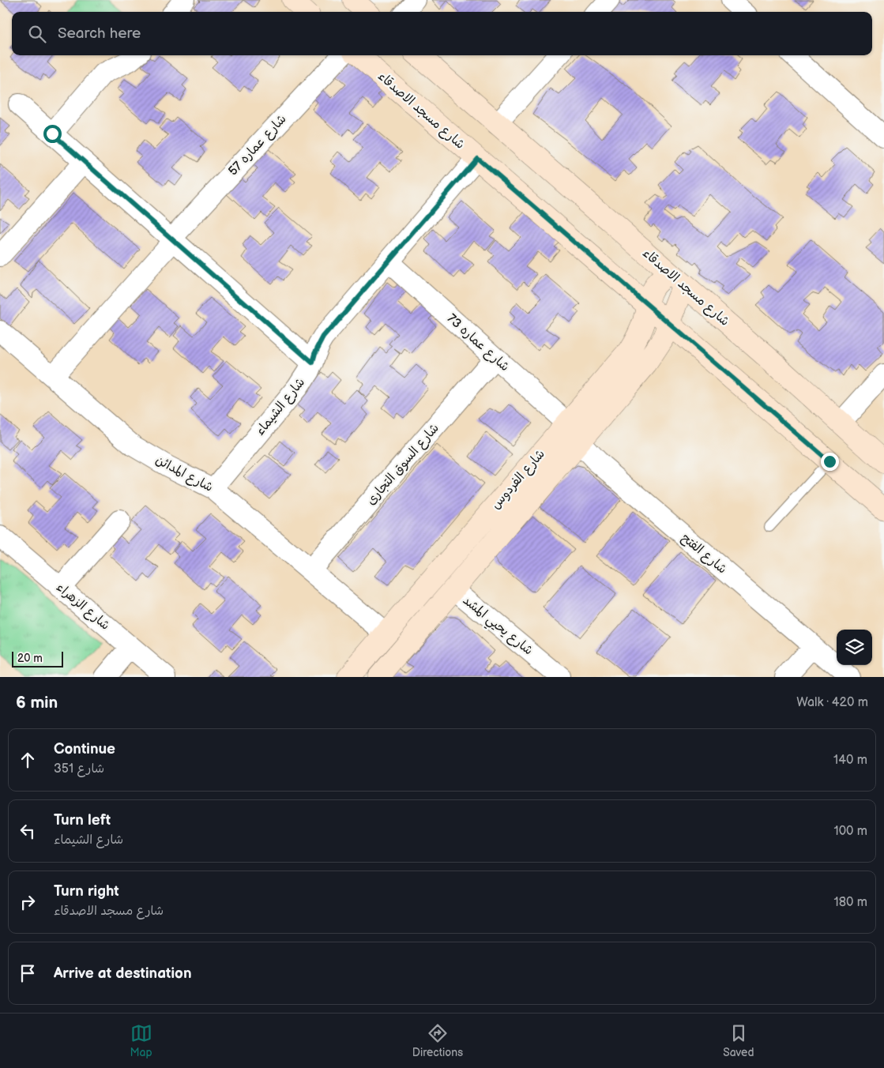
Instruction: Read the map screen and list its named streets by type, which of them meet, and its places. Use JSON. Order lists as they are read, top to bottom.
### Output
{
  "streets": {
    "street": [
      "شارع مسجد الاصدقاء",
      "شارع عماره 57",
      "شارع عماره 73",
      "شارع الشيماء",
      "شارع السوق التجارى",
      "شارع المدائن",
      "شارع الفردوس",
      "شارع الفتح",
      "شارع الزهراء",
      "شارع يحيي المشد"
    ]
  },
  "crossings": [
    ["شارع مسجد الاصدقاء", "شارع الشيماء"],
    ["شارع مسجد الاصدقاء", "شارع الفردوس"],
    ["شارع عماره 57", "شارع المدائن"],
    ["شارع عماره 73", "شارع الشيماء"],
    ["شارع عماره 73", "شارع السوق التجارى"],
    ["شارع عماره 73", "شارع الفردوس"],
    ["شارع عماره 73", "شارع الفتح"],
    ["شارع الشيماء", "شارع المدائن"],
    ["شارع السوق التجارى", "شارع المدائن"],
    ["شارع المدائن", "شارع الفردوس"],
    ["شارع الفردوس", "شارع الفتح"],
    ["شارع الفردوس", "شارع يحيي المشد"]
  ],
  "scale_bar": "20 m",
  "page": {
    "search": "Search here",
    "scale": "20 m",
    "heading": ["6 min", "Walk · 420 m"],
    "list": [
      ["Continue", "شارع 351", "140 m"],
      ["Turn left", "شارع الشيماء", "100 m"],
      ["Turn right", "شارع مسجد الاصدقاء", "180 m"],
      "Arrive at destination"
    ],
    "nav": ["Map", "Directions", "Saved"]
  }
}
